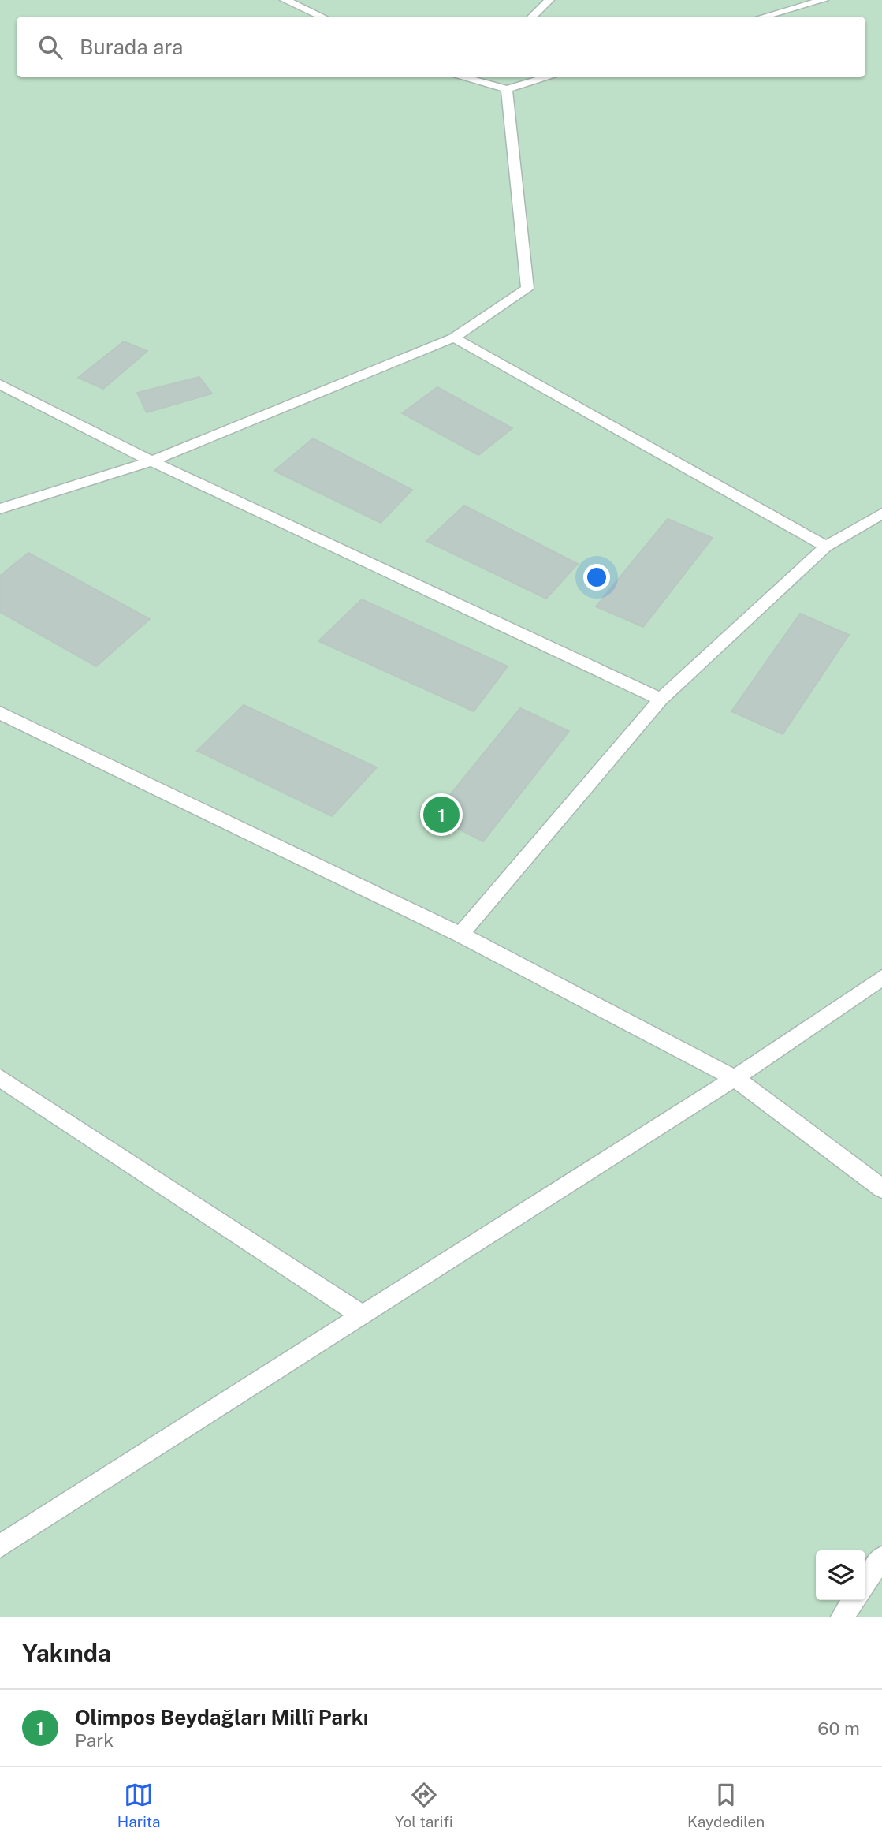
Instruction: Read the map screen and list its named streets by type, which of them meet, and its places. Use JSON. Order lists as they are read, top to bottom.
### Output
{
  "page": {
    "search": "Burada ara",
    "pins": "1",
    "heading": "Yakında",
    "list": [
      {
        "mark": "1",
        "name": "Olimpos Beydağları Millî Parkı",
        "note": "Park",
        "value": "60 m"
      }
    ],
    "nav": ["Harita", "Yol tarifi", "Kaydedilen"]
  }
}
